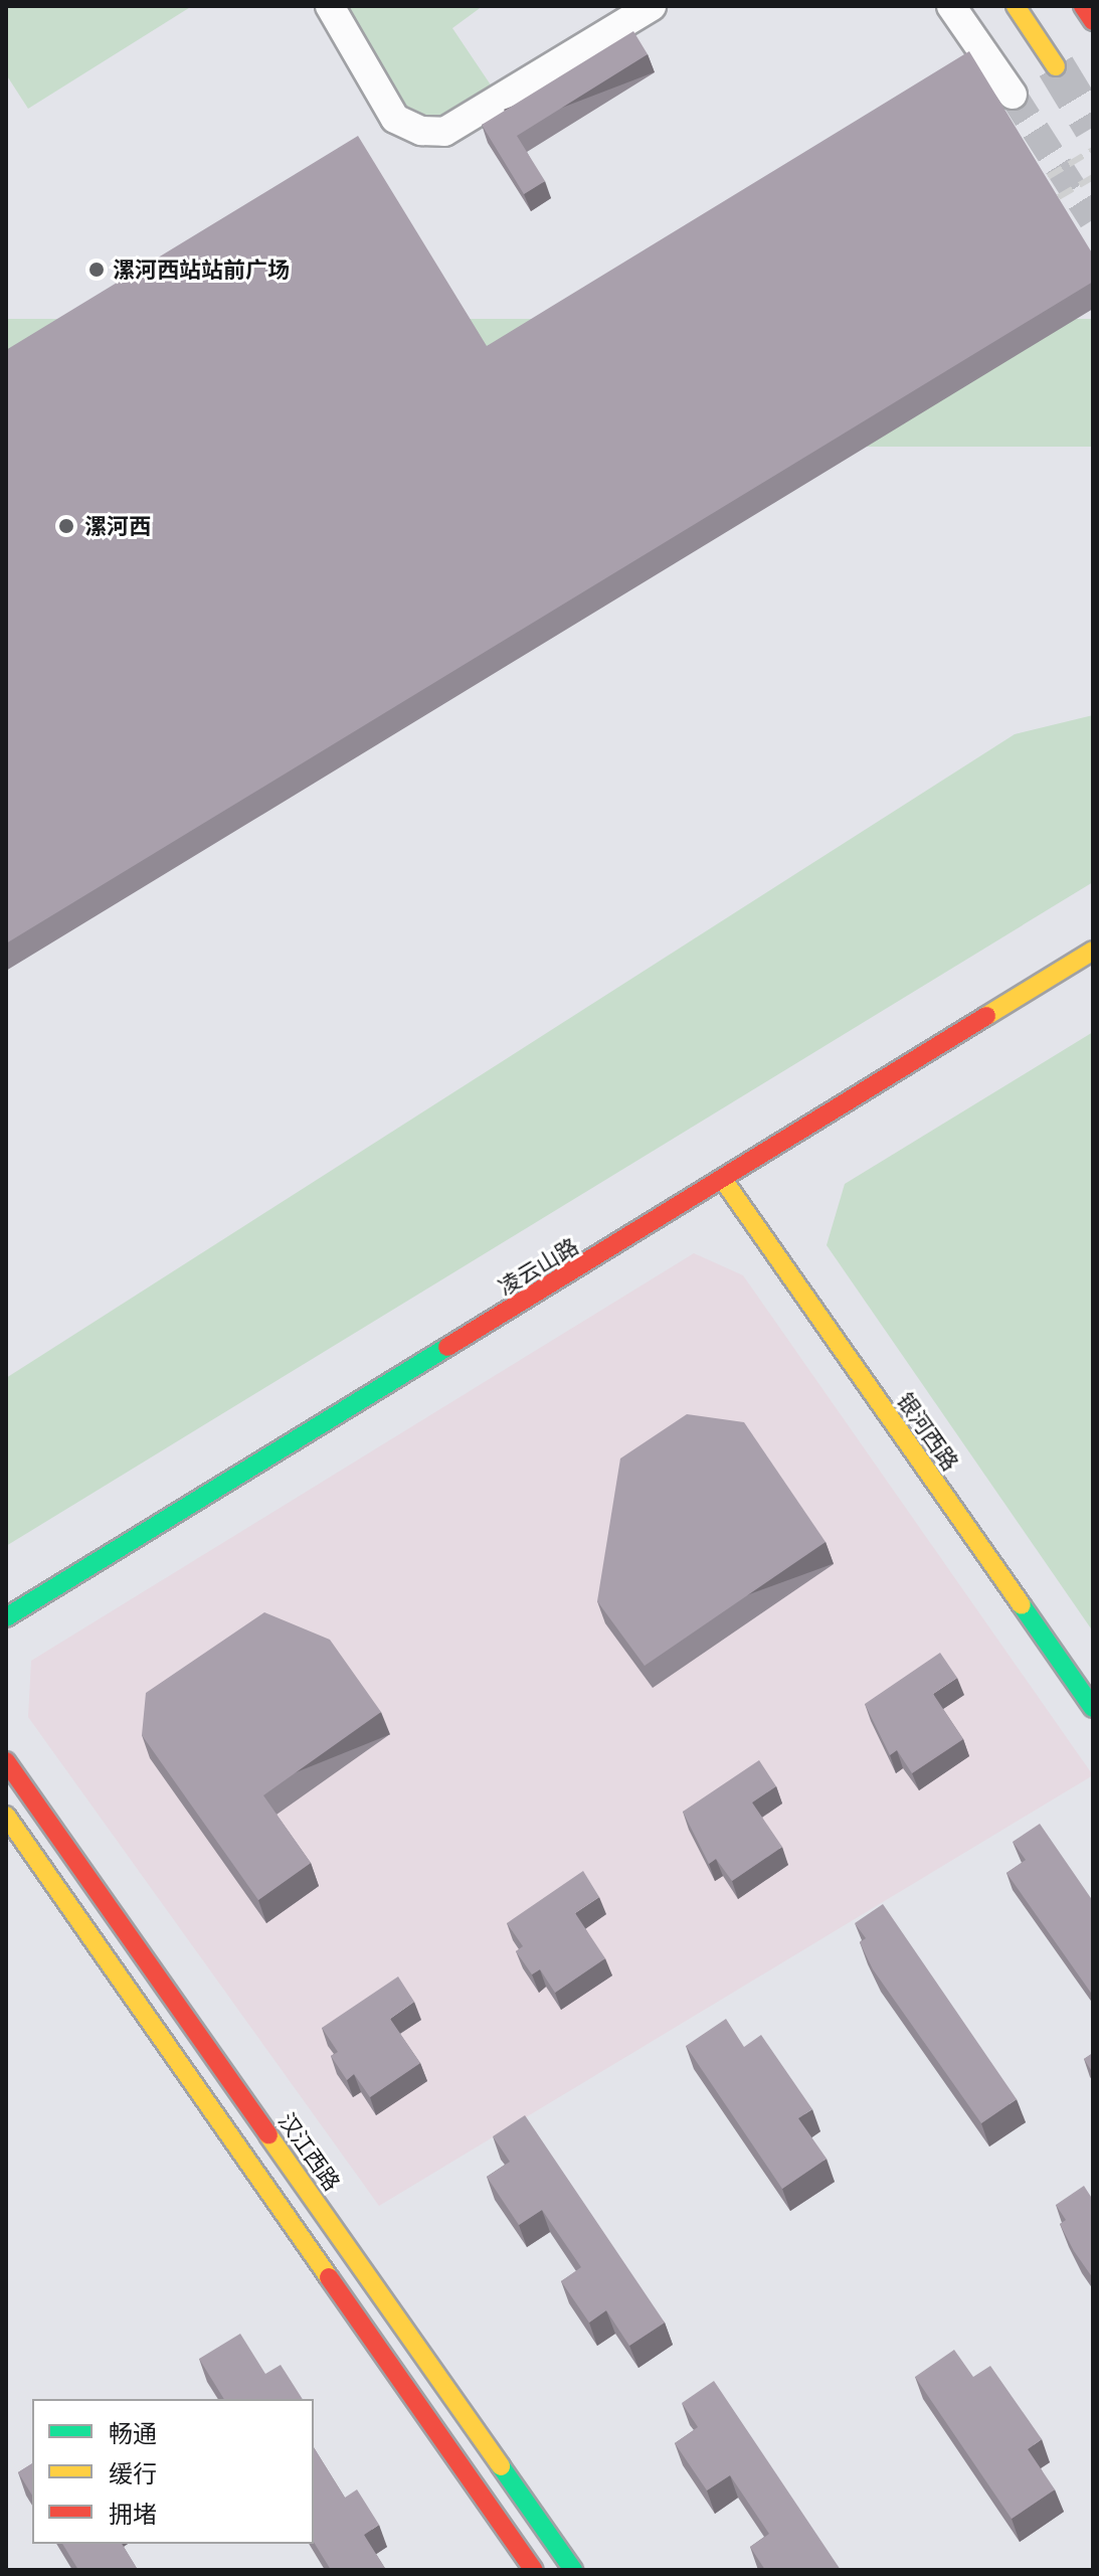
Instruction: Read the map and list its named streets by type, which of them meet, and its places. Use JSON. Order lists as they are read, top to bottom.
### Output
{
  "streets": {
    "street": ["凌云山路", "银河西路", "汉江西路"]
  },
  "crossings": [
    ["凌云山路", "银河西路"]
  ],
  "places": ["漯河西站站前广场", "漯河西"],
  "legend": ["畅通", "缓行", "拥堵"]
}
